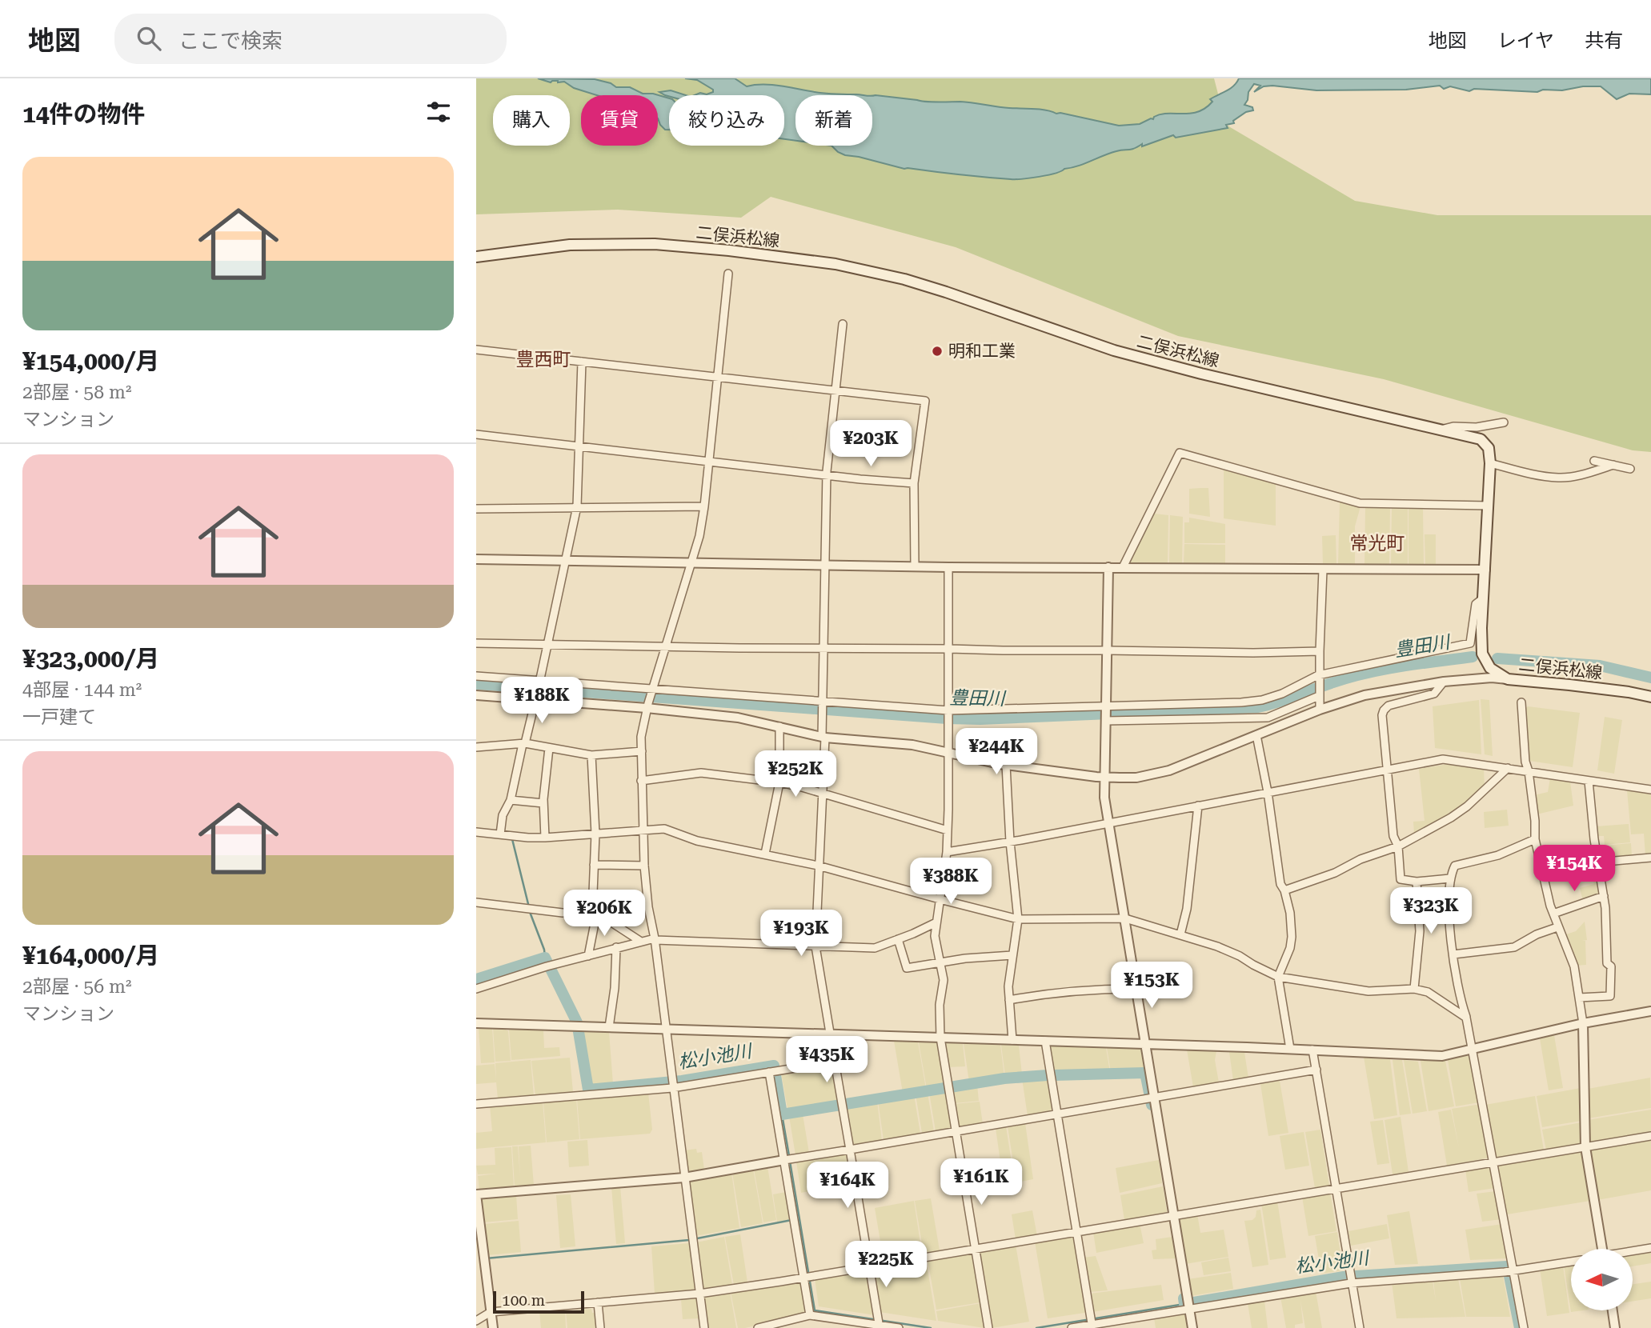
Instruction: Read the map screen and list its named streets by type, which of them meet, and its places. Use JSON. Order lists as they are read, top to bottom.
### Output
{
  "streets": {
    "main road": ["二俣浜松線"]
  },
  "districts": ["豊西町", "常光町"],
  "water": ["豊田川", "松小池川"],
  "places": ["明和工業"],
  "scale_bar": "100 m",
  "north": "left",
  "page": {
    "header": "地図",
    "search": "ここで検索",
    "nav": ["地図", "レイヤ", "共有"],
    "heading": "14件の物件",
    "chip": [
      "購入",
      "賃貸",
      "絞り込み",
      "新着"
    ],
    "list": [
      {
        "name": "¥154,000/月",
        "note": "2部屋 · 58 m² · マンション"
      },
      {
        "name": "¥323,000/月",
        "note": "4部屋 · 144 m² · 一戸建て"
      },
      {
        "name": "¥164,000/月",
        "note": "2部屋 · 56 m² · マンション"
      }
    ],
    "price": [
      "¥203K",
      "¥188K",
      "¥244K",
      "¥252K",
      "¥154K",
      "¥388K",
      "¥323K",
      "¥206K",
      "¥193K",
      "¥153K",
      "¥435K",
      "¥161K",
      "¥164K",
      "¥225K"
    ],
    "scale": "100 m"
  }
}
